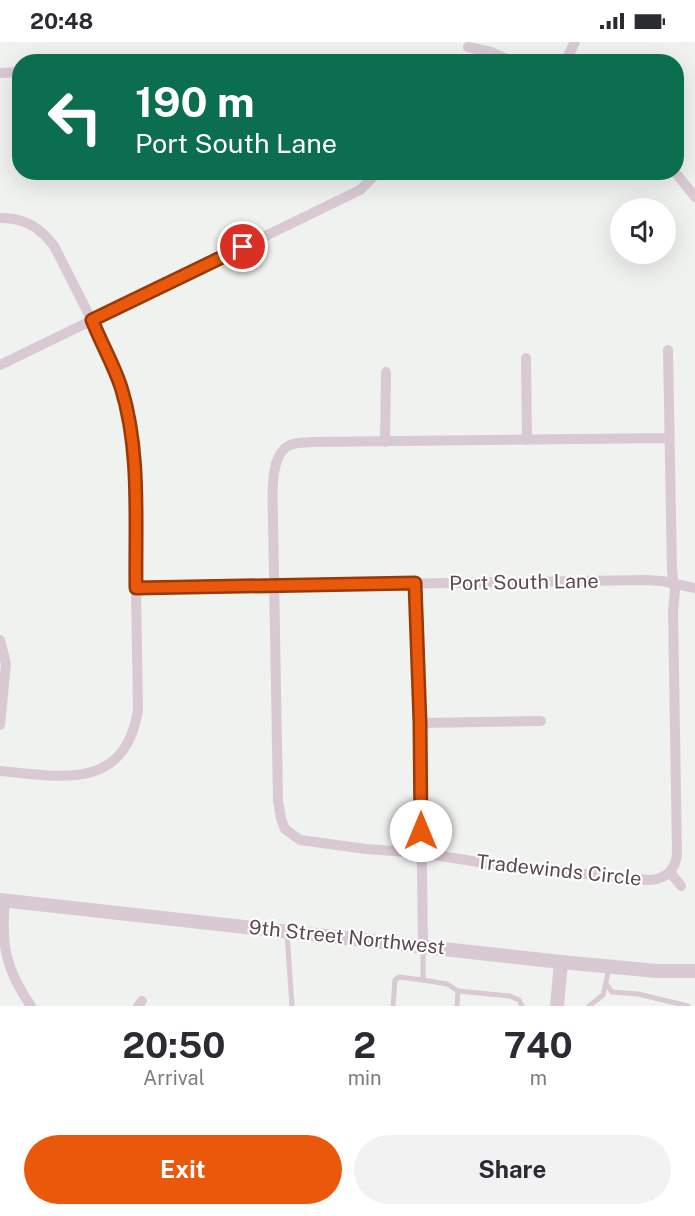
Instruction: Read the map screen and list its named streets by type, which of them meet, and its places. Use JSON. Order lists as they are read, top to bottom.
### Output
{
  "streets": {
    "street": ["Port South Lane", "Tradewinds Circle", "9th Street Northwest"]
  },
  "crossings": [
    ["Port South Lane", "Tradewinds Circle"]
  ],
  "page": {
    "status": "20:48",
    "turn": ["190 m", "Port South Lane"],
    "eta": [
      "20:50",
      "Arrival",
      "2",
      "min",
      "740",
      "m"
    ],
    "buttons": ["Exit", "Share"]
  }
}
